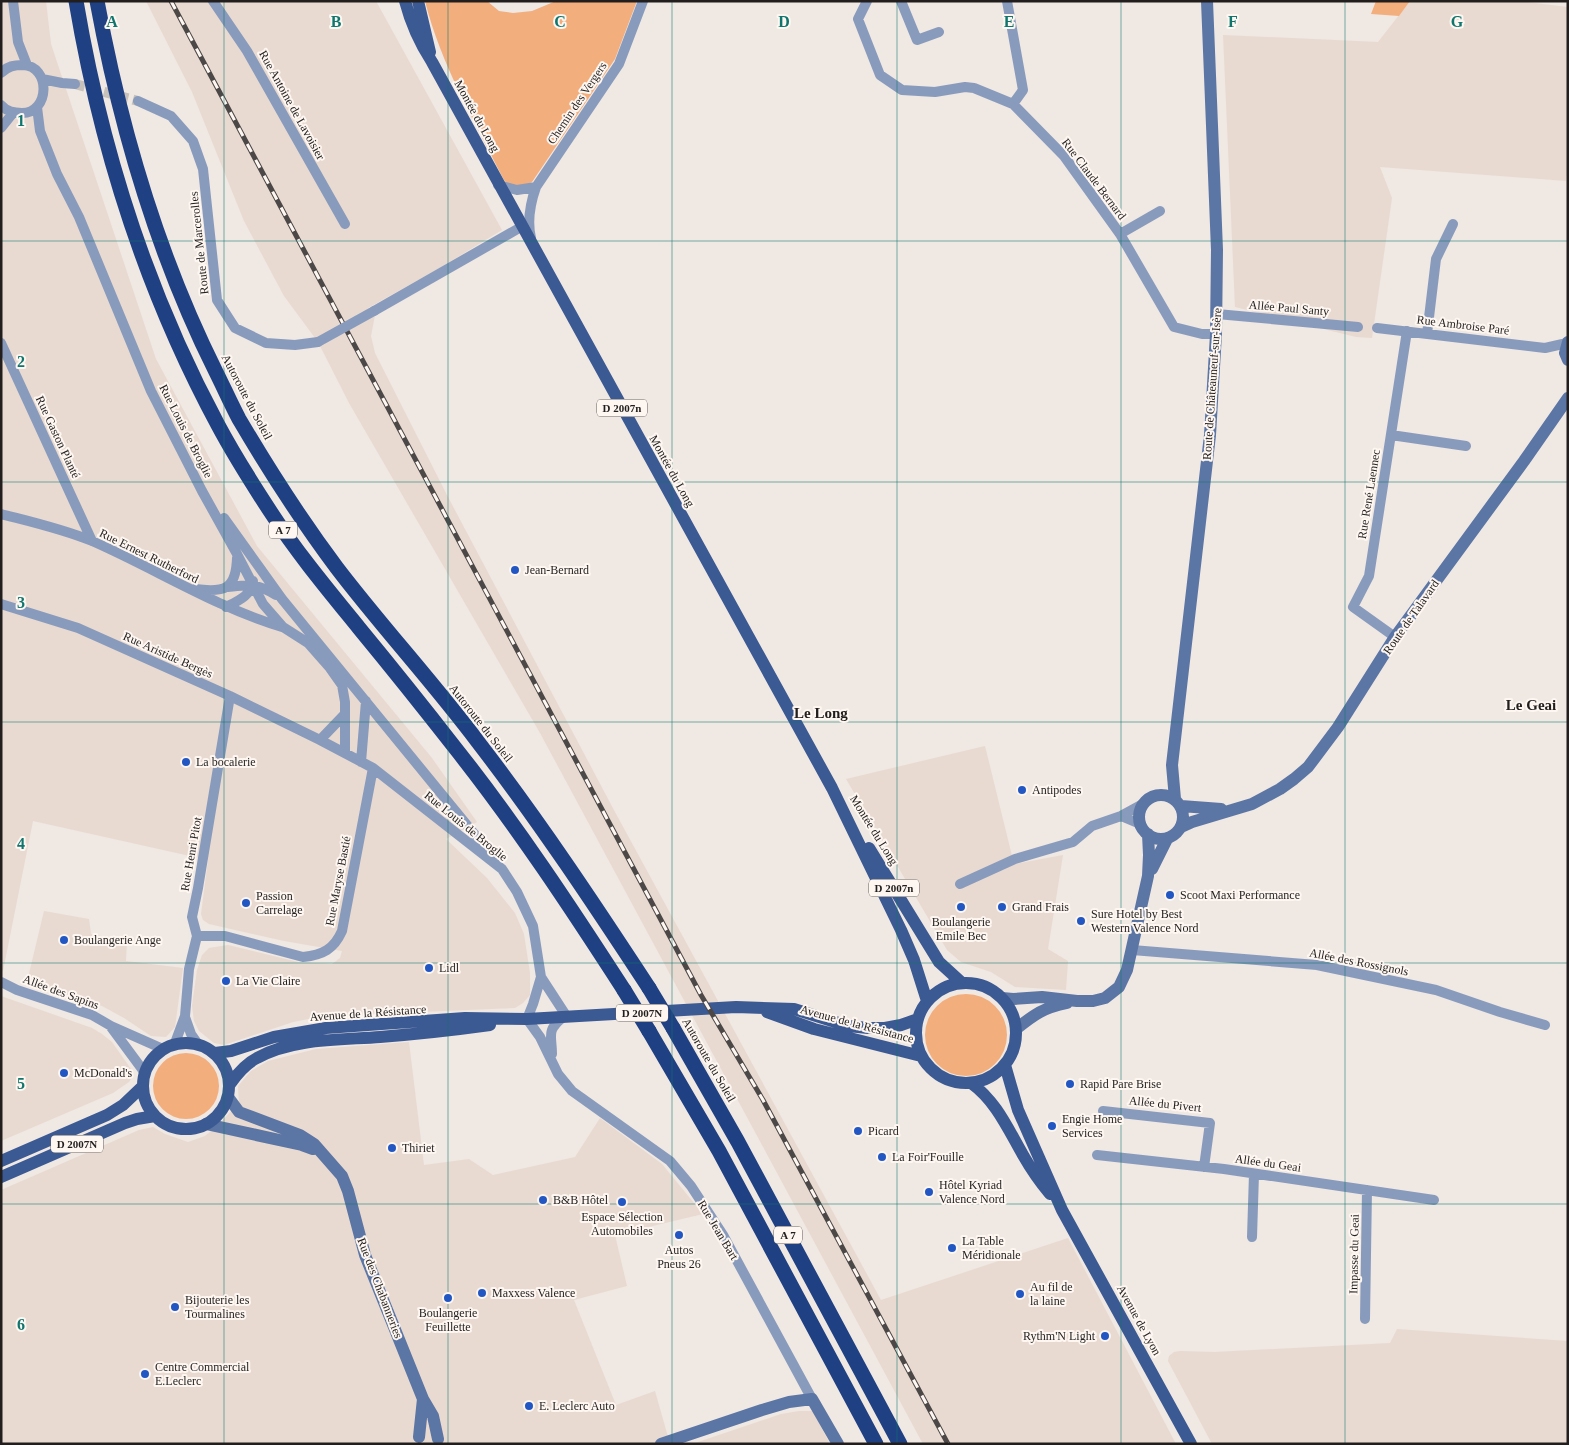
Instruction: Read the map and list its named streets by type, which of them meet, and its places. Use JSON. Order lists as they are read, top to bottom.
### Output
{
  "streets": {
    "highway": ["Autoroute du Soleil", "A 7"],
    "main road": [
      "Montée du Long",
      "D 2007n",
      "Avenue de la Résistance",
      "D 2007N",
      "Avenue de Lyon"
    ],
    "street": [
      "Chemin des Vergers",
      "Rue Antoine de Lavoisier",
      "Rue Claude Bernard",
      "Route de Marcerolles",
      "Allée Paul Santy",
      "Rue Ambroise Paré",
      "Route de Châteauneuf-sur-Isère",
      "Rue Louis de Broglie",
      "Rue Gaston Planté",
      "Rue René Laennec",
      "Rue Ernest Rutherford",
      "Route de Talavard",
      "Rue Aristide Bergès",
      "Rue Henri Pitot",
      "Rue Maryse Bastié",
      "Allée des Rossignols",
      "Allée des Sapins",
      "Allée du Pivert",
      "Allée du Geai",
      "Rue Jean Bart",
      "Impasse du Geai",
      "Rue des Chabanneries"
    ]
  },
  "crossings": [
    ["Chemin des Vergers", "Montée du Long"],
    ["Montée du Long", "Route de Marcerolles"],
    ["Montée du Long", "Avenue de la Résistance"],
    ["Montée du Long", "Avenue de Lyon"],
    ["Rue Claude Bernard", "Route de Châteauneuf-sur-Isère"],
    ["Allée Paul Santy", "Route de Châteauneuf-sur-Isère"],
    ["Rue Ambroise Paré", "Rue René Laennec"],
    ["Route de Châteauneuf-sur-Isère", "Route de Talavard"],
    ["Rue Louis de Broglie", "Rue Ernest Rutherford"],
    ["Rue Louis de Broglie", "Rue Aristide Bergès"],
    ["Rue Louis de Broglie", "Rue Maryse Bastié"],
    ["Rue Louis de Broglie", "Avenue de la Résistance"],
    ["Rue Louis de Broglie", "Rue Jean Bart"],
    ["Rue Gaston Planté", "Rue Ernest Rutherford"],
    ["Rue René Laennec", "Route de Talavard"],
    ["Rue Aristide Bergès", "Rue Henri Pitot"],
    ["Rue Henri Pitot", "Rue Maryse Bastié"],
    ["Rue Henri Pitot", "Allée des Sapins"],
    ["Rue Henri Pitot", "Avenue de la Résistance"],
    ["Rue Henri Pitot", "D 2007N"],
    ["Rue Henri Pitot", "Rue des Chabanneries"],
    ["Allée des Sapins", "Avenue de la Résistance"],
    ["Allée des Sapins", "D 2007N"],
    ["Allée des Sapins", "Rue des Chabanneries"],
    ["Avenue de la Résistance", "D 2007N"],
    ["Avenue de la Résistance", "Rue Jean Bart"],
    ["Avenue de la Résistance", "Rue des Chabanneries"],
    ["Avenue de la Résistance", "Avenue de Lyon"],
    ["D 2007N", "Rue des Chabanneries"],
    ["Allée du Pivert", "Allée du Geai"],
    ["Allée du Geai", "Impasse du Geai"]
  ],
  "districts": ["Le Geai", "Le Long"],
  "places": [
    "Jean-Bernard",
    "La bocalerie",
    "Antipodes",
    "Scoot Maxi Performance",
    "Passion Carrelage",
    "Boulangerie Emile Bec",
    "Grand Frais",
    "Sure Hotel by Best Western Valence Nord",
    "Boulangerie Ange",
    "Lidl",
    "La Vie Claire",
    "McDonald's",
    "Rapid Pare Brise",
    "Engie Home Services",
    "Picard",
    "Thiriet",
    "La Foir'Fouille",
    "Hôtel Kyriad Valence Nord",
    "B&B Hôtel",
    "Espace Sélection Automobiles",
    "Autos Pneus 26",
    "La Table Méridionale",
    "Maxxess Valence",
    "Au fil de la laine",
    "Boulangerie Feuillette",
    "Bijouterie les Tourmalines",
    "Rythm'N Light",
    "Centre Commercial E.Leclerc",
    "E. Leclerc Auto"
  ],
  "grid": {
    "columns": [
      "A",
      "B",
      "C",
      "D",
      "E",
      "F",
      "G"
    ],
    "rows": [
      "1",
      "2",
      "3",
      "4",
      "5",
      "6"
    ]
  }
}
